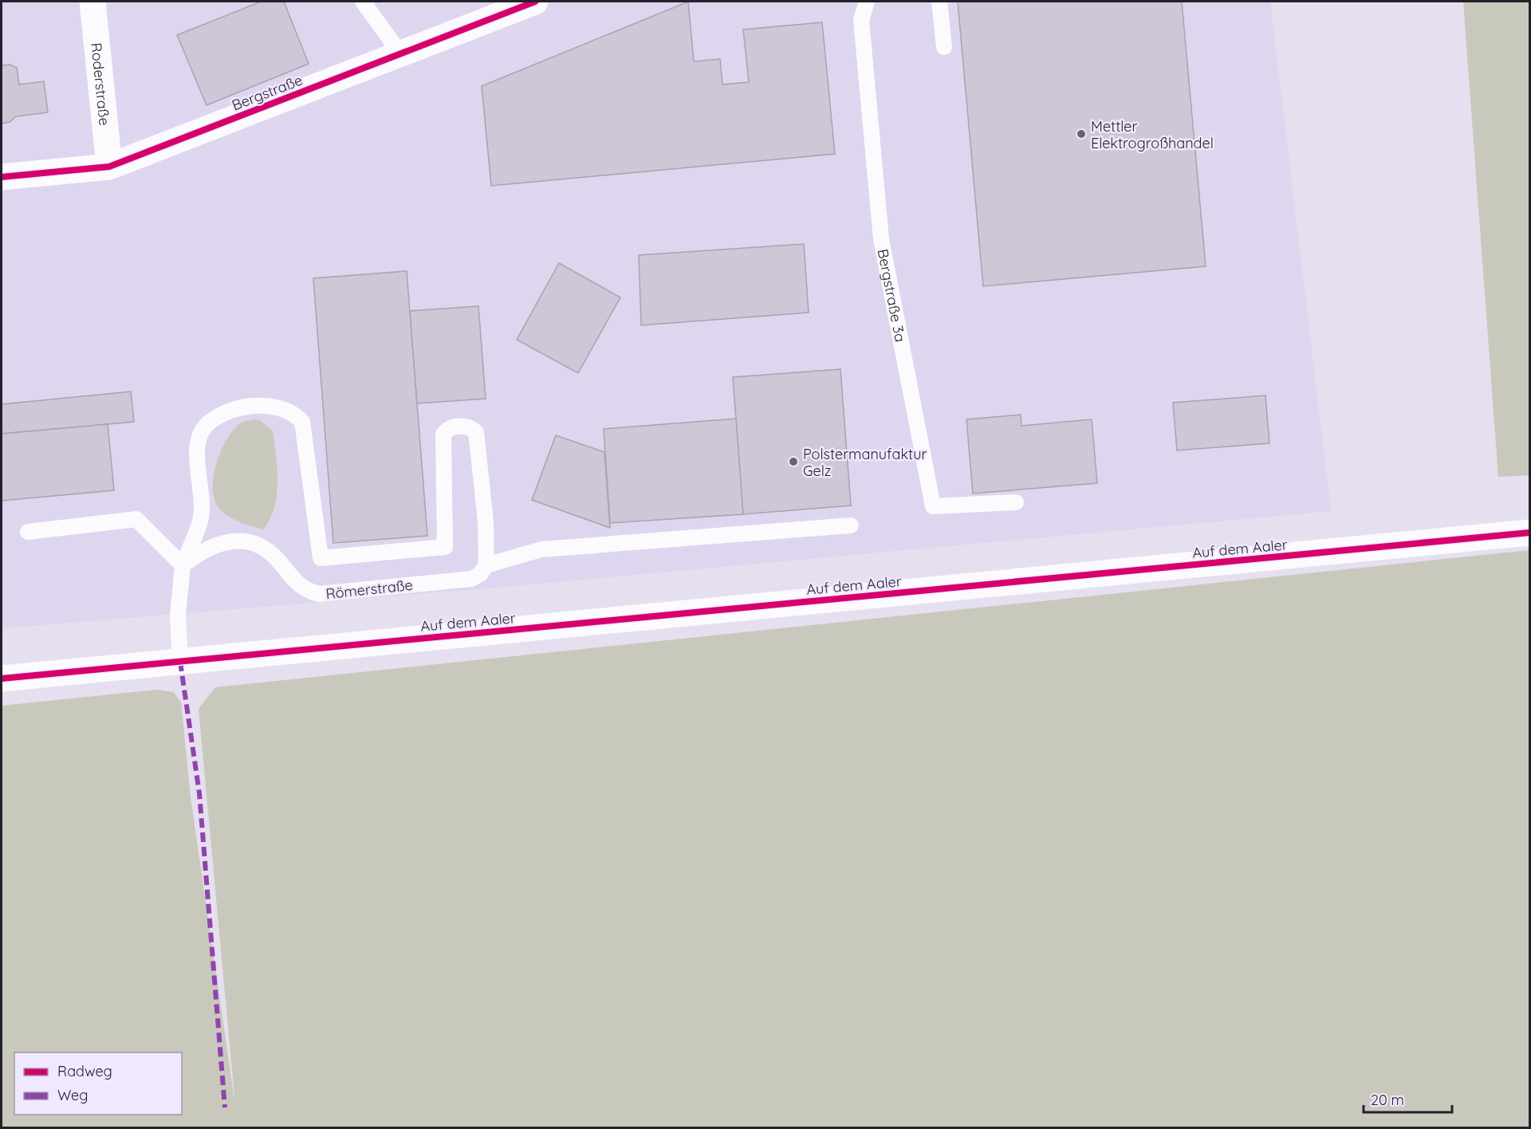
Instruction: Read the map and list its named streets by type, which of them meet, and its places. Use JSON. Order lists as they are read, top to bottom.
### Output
{
  "streets": {
    "street": ["Roderstraße", "Bergstraße", "Auf dem Aaler"],
    "lane": ["Bergstraße 3a", "Römerstraße"]
  },
  "crossings": [
    ["Roderstraße", "Bergstraße"]
  ],
  "places": ["Mettler Elektrogroßhandel", "Polstermanufaktur Gelz"],
  "legend": ["Radweg", "Weg"],
  "scale_bar": "20 m"
}
